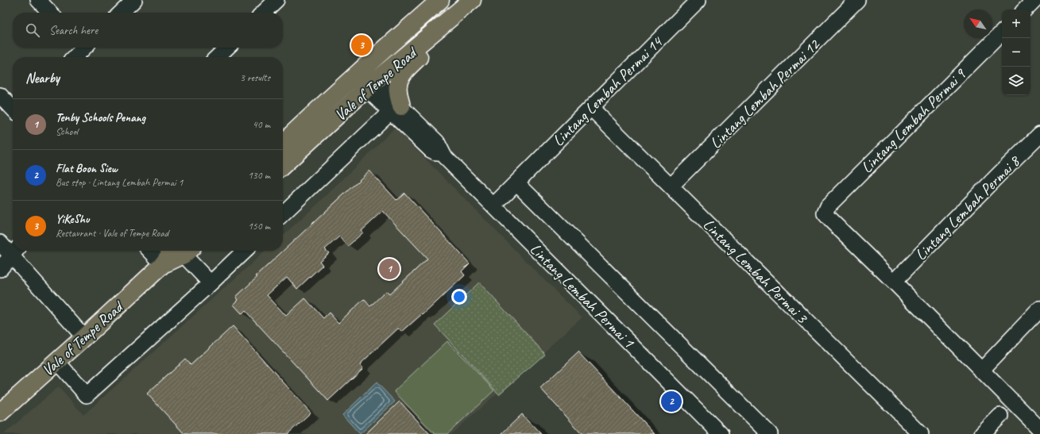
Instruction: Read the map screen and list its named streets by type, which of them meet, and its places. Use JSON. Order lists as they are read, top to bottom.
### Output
{
  "streets": {
    "main road": ["Vale of Tempe Road"],
    "street": [
      "Lintang Lembah Permai 14",
      "Lintang Lembah Permai 12",
      "Lintang Lembah Permai 9",
      "Lintang Lembah Permai 8",
      "Lintang Lembah Permai 3",
      "Lintang Lembah Permai 1"
    ]
  },
  "crossings": [
    ["Vale of Tempe Road", "Lintang Lembah Permai 1"],
    ["Lintang Lembah Permai 14", "Lintang Lembah Permai 3"],
    ["Lintang Lembah Permai 14", "Lintang Lembah Permai 1"],
    ["Lintang Lembah Permai 12", "Lintang Lembah Permai 3"],
    ["Lintang Lembah Permai 9", "Lintang Lembah Permai 8"]
  ],
  "north": "top left",
  "page": {
    "map_buttons": ["+", "−"],
    "search": "Search here",
    "pins": ["3", "1", "2"],
    "heading": ["Nearby", "3 results"],
    "list": [
      {
        "mark": "1",
        "name": "Tenby Schools Penang",
        "note": "School",
        "value": "40 m"
      },
      {
        "mark": "2",
        "name": "Flat Boon Siew",
        "note": "Bus stop · Lintang Lembah Permai 1",
        "value": "130 m"
      },
      {
        "mark": "3",
        "name": "YiKeShu",
        "note": "Restaurant · Vale of Tempe Road",
        "value": "150 m"
      }
    ]
  }
}
